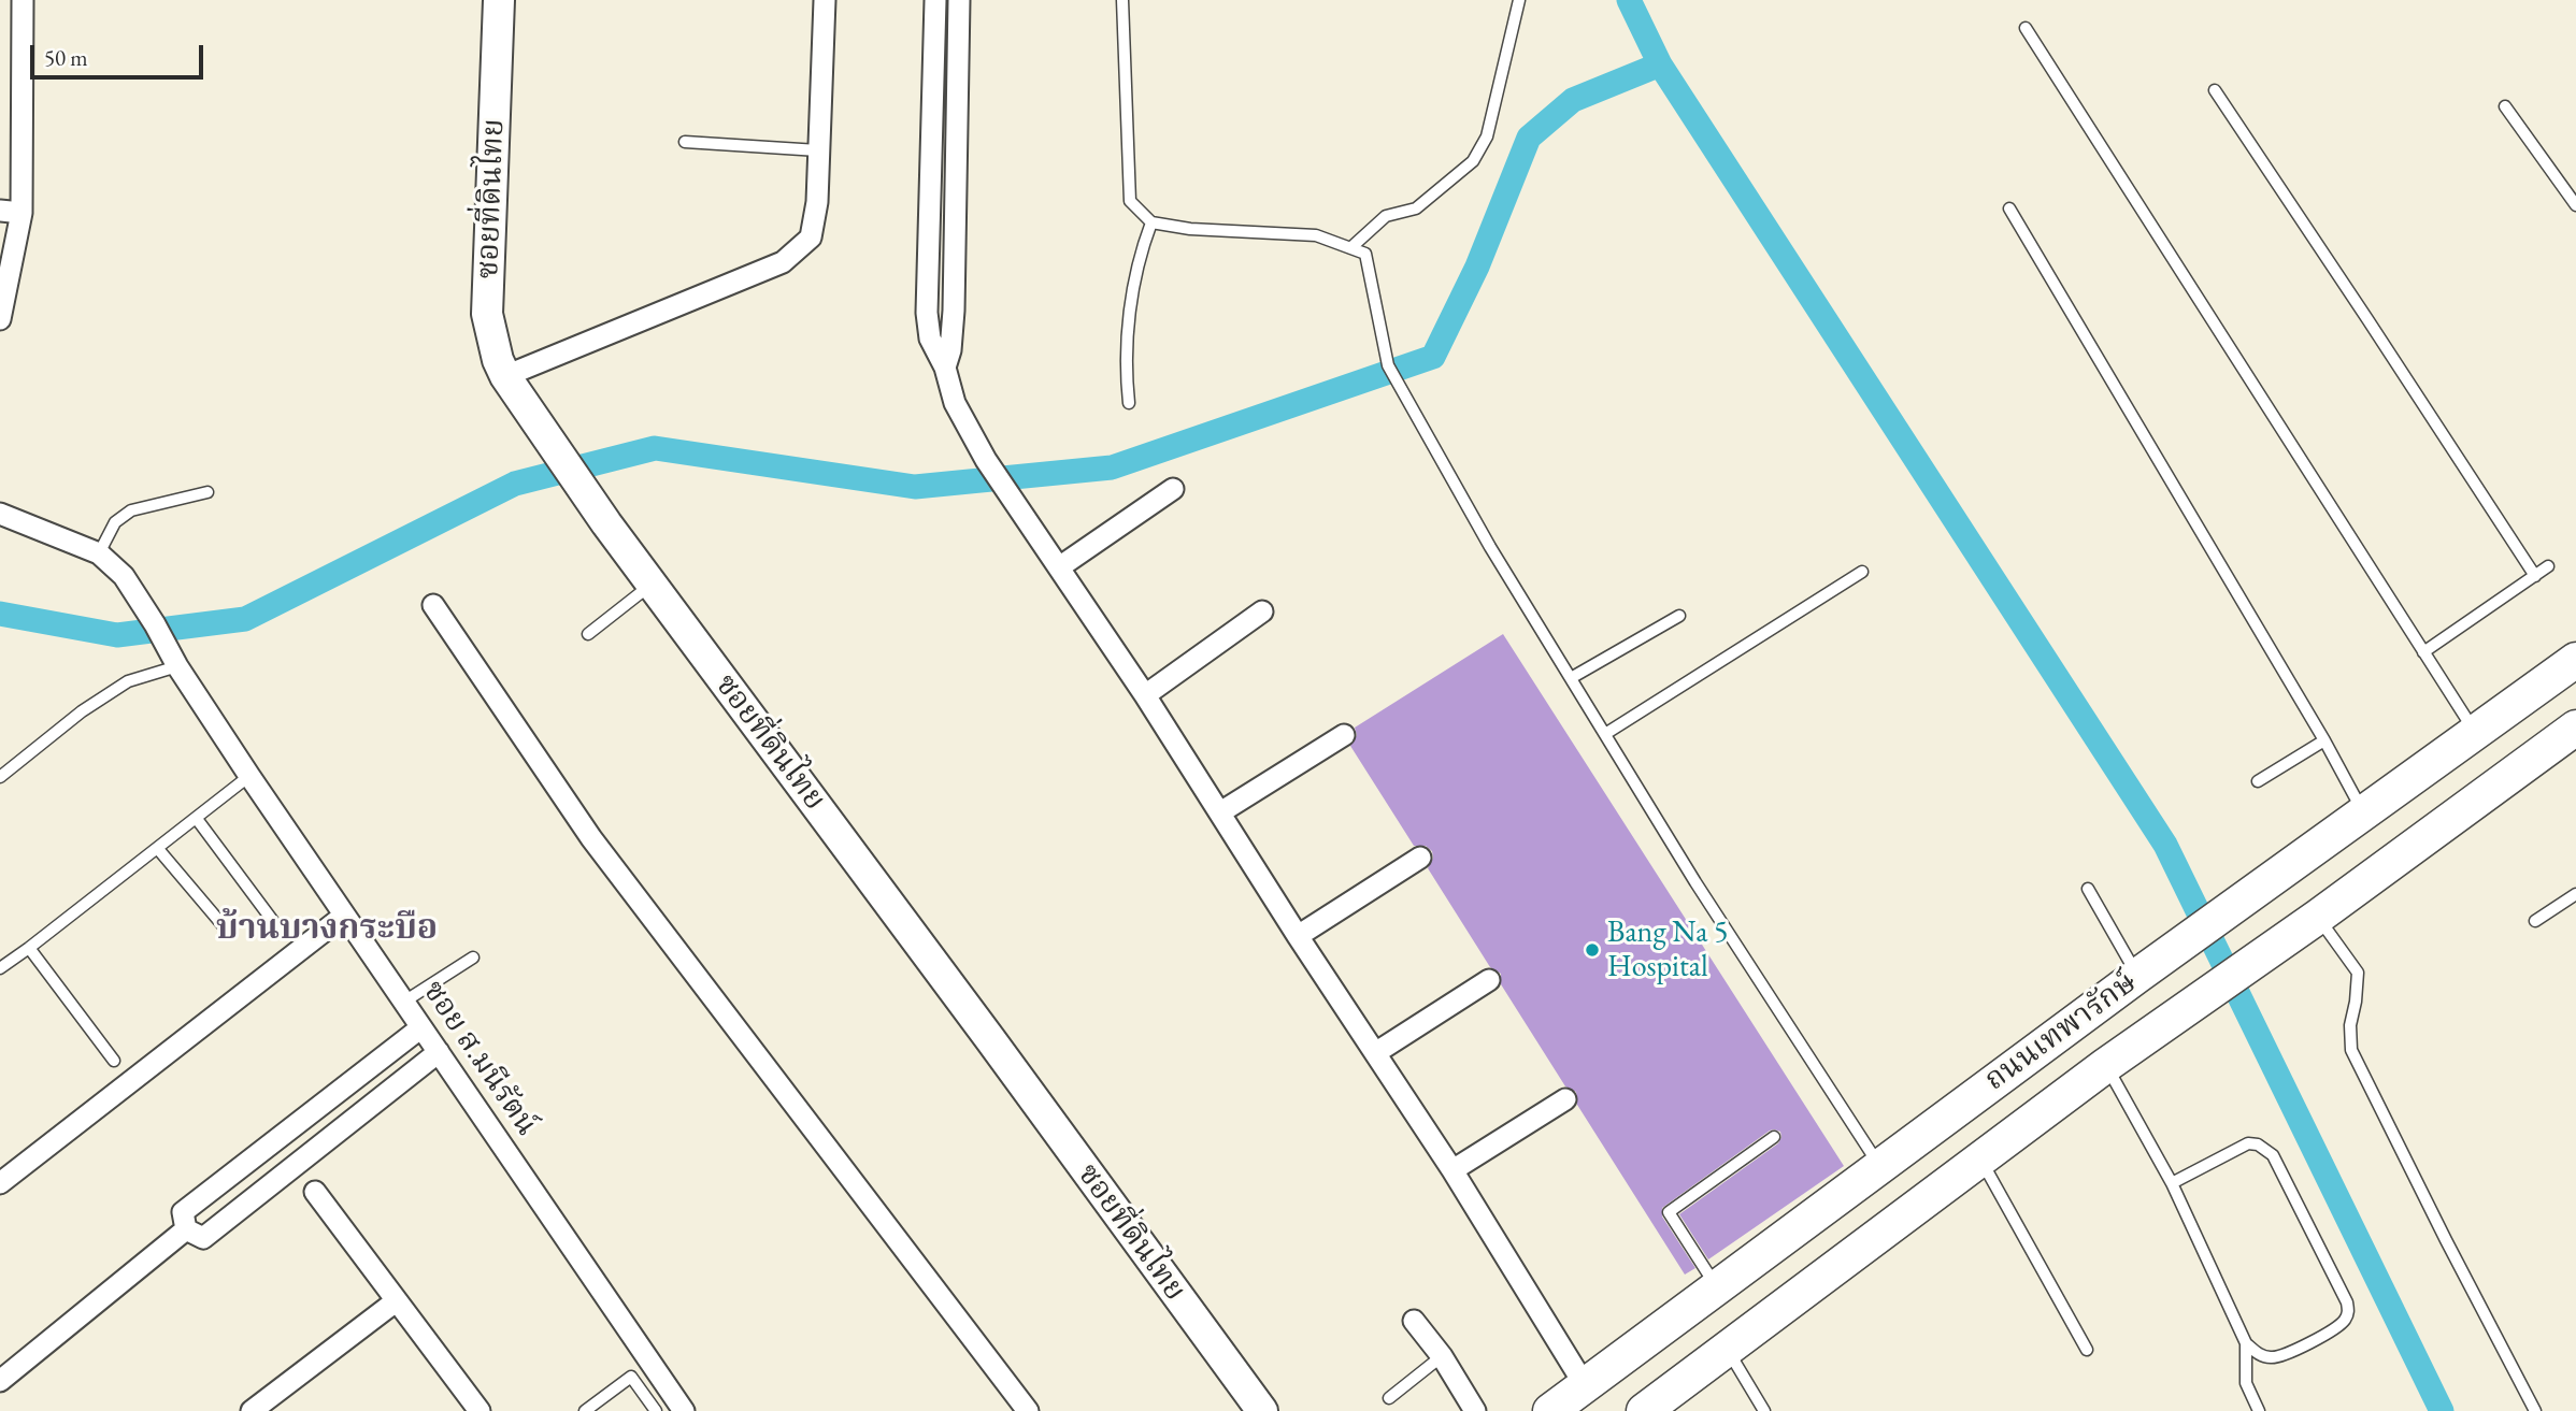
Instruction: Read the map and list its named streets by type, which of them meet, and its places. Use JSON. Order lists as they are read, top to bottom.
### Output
{
  "streets": {
    "main road": ["ถนนเทพารักษ์"],
    "street": ["ซอยที่ดินไทย", "ซอย ส.มนีรัตน์"]
  },
  "districts": ["บ้านบางกระบือ"],
  "places": ["Bang Na 5 Hospital"],
  "scale_bar": "50 m"
}
